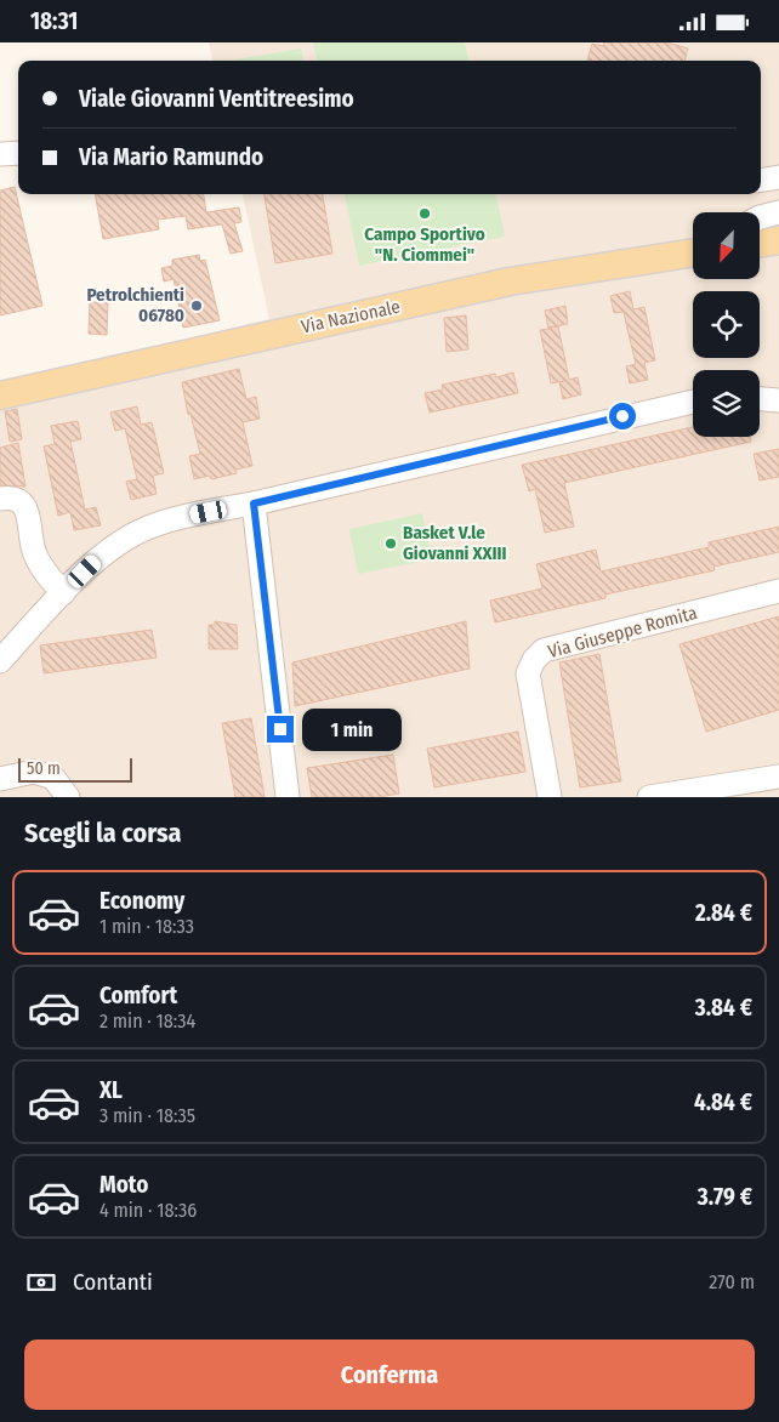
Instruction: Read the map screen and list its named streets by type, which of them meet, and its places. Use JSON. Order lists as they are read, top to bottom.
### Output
{
  "streets": {
    "main road": ["Via Nazionale"],
    "street": ["Via Giuseppe Romita"]
  },
  "places": ["Campo Sportivo \"N. Ciommei\"", "Petrolchienti 06780", "Basket V.le Giovanni XXIII"],
  "scale_bar": "50 m",
  "north": "bottom left",
  "page": {
    "status": "18:31",
    "banner": ["Viale Giovanni Ventitreesimo", "Via Mario Ramundo"],
    "bubble": "1 min",
    "scale": "50 m",
    "heading": "Scegli la corsa",
    "list": [
      {
        "name": "Economy",
        "note": "1 min · 18:33",
        "value": "2.84 €"
      },
      {
        "name": "Comfort",
        "note": "2 min · 18:34",
        "value": "3.84 €"
      },
      {
        "name": "XL",
        "note": "3 min · 18:35",
        "value": "4.84 €"
      },
      {
        "name": "Moto",
        "note": "4 min · 18:36",
        "value": "3.79 €"
      }
    ],
    "pay": ["Contanti", "270 m"],
    "buttons": "Conferma"
  }
}
